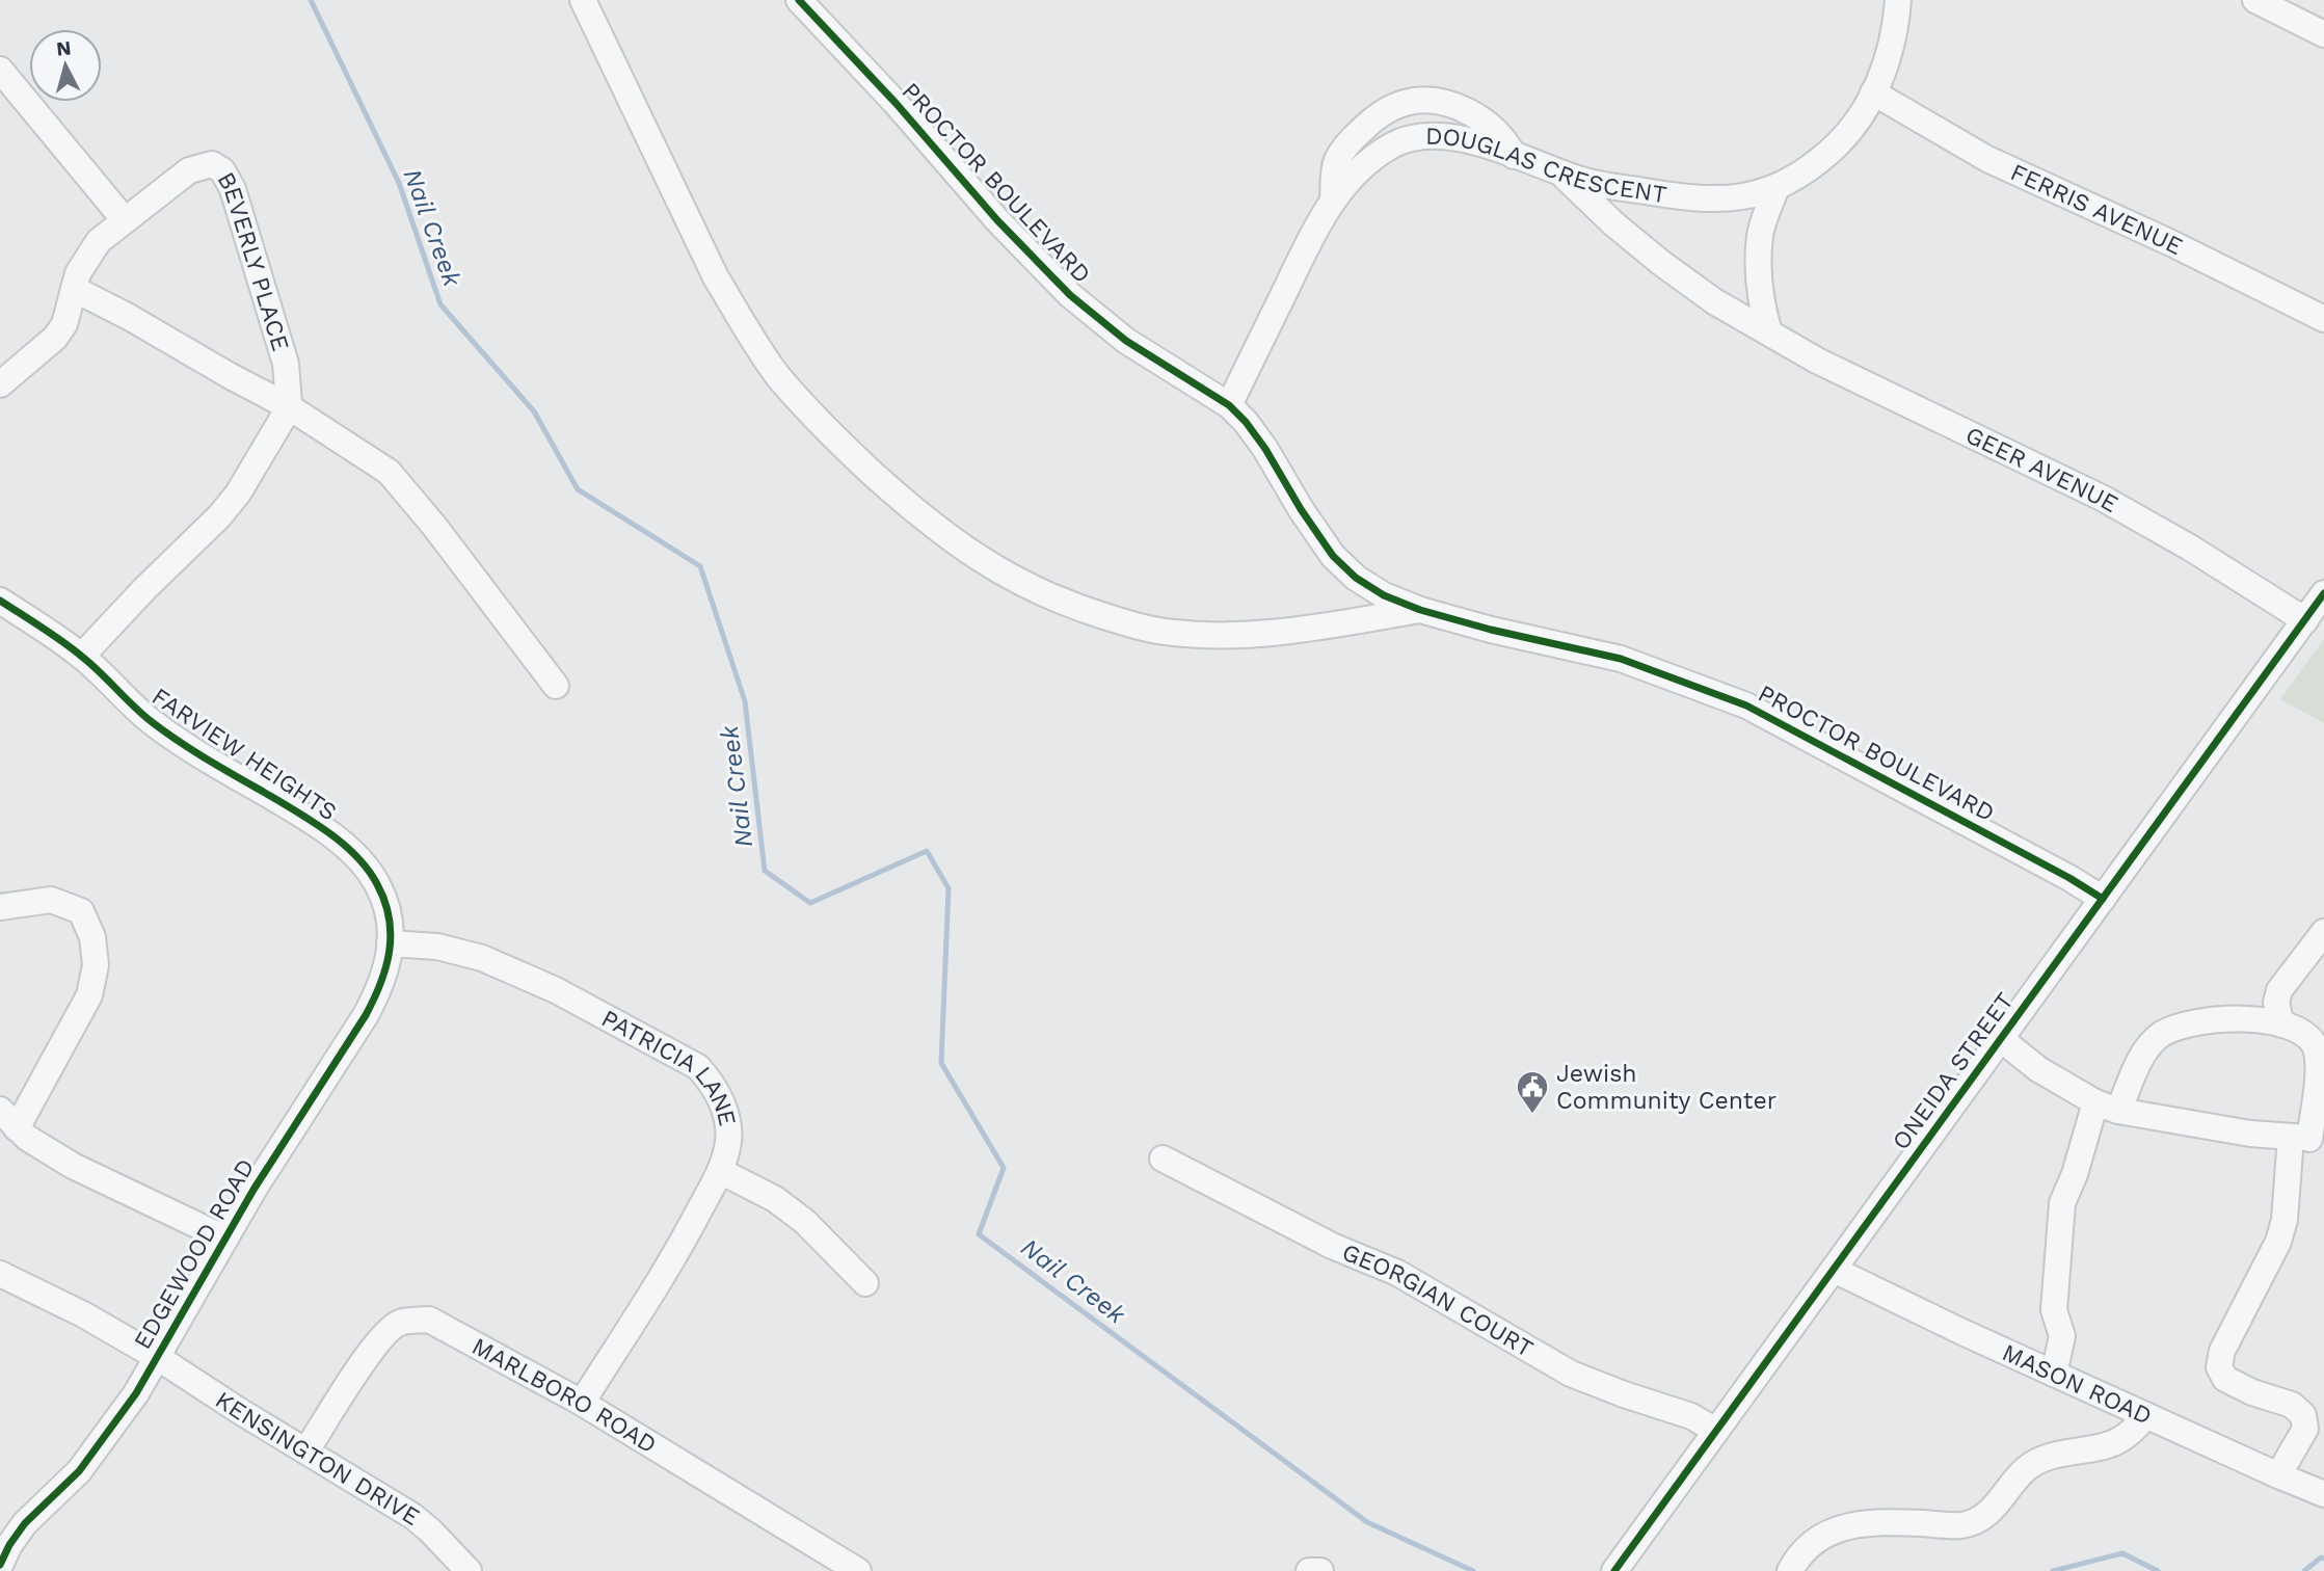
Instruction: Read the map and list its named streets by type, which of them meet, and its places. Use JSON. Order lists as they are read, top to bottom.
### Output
{
  "streets": {
    "street": [
      "DOUGLAS CRESCENT",
      "PROCTOR BOULEVARD",
      "FERRIS AVENUE",
      "BEVERLY PLACE",
      "GEER AVENUE",
      "FARVIEW HEIGHTS",
      "ONEIDA STREET",
      "PATRICIA LANE",
      "EDGEWOOD ROAD",
      "GEORGIAN COURT",
      "MASON ROAD",
      "MARLBORO ROAD",
      "KENSINGTON DRIVE"
    ]
  },
  "crossings": [
    ["DOUGLAS CRESCENT", "PROCTOR BOULEVARD"],
    ["DOUGLAS CRESCENT", "FERRIS AVENUE"],
    ["DOUGLAS CRESCENT", "GEER AVENUE"],
    ["PROCTOR BOULEVARD", "ONEIDA STREET"],
    ["GEER AVENUE", "ONEIDA STREET"],
    ["FARVIEW HEIGHTS", "PATRICIA LANE"],
    ["FARVIEW HEIGHTS", "EDGEWOOD ROAD"],
    ["ONEIDA STREET", "GEORGIAN COURT"],
    ["ONEIDA STREET", "MASON ROAD"],
    ["PATRICIA LANE", "EDGEWOOD ROAD"],
    ["PATRICIA LANE", "MARLBORO ROAD"],
    ["EDGEWOOD ROAD", "KENSINGTON DRIVE"],
    ["MARLBORO ROAD", "KENSINGTON DRIVE"]
  ],
  "water": ["Nail Creek"],
  "places": {
    "public building": ["Jewish Community Center"]
  },
  "north": "top"
}
